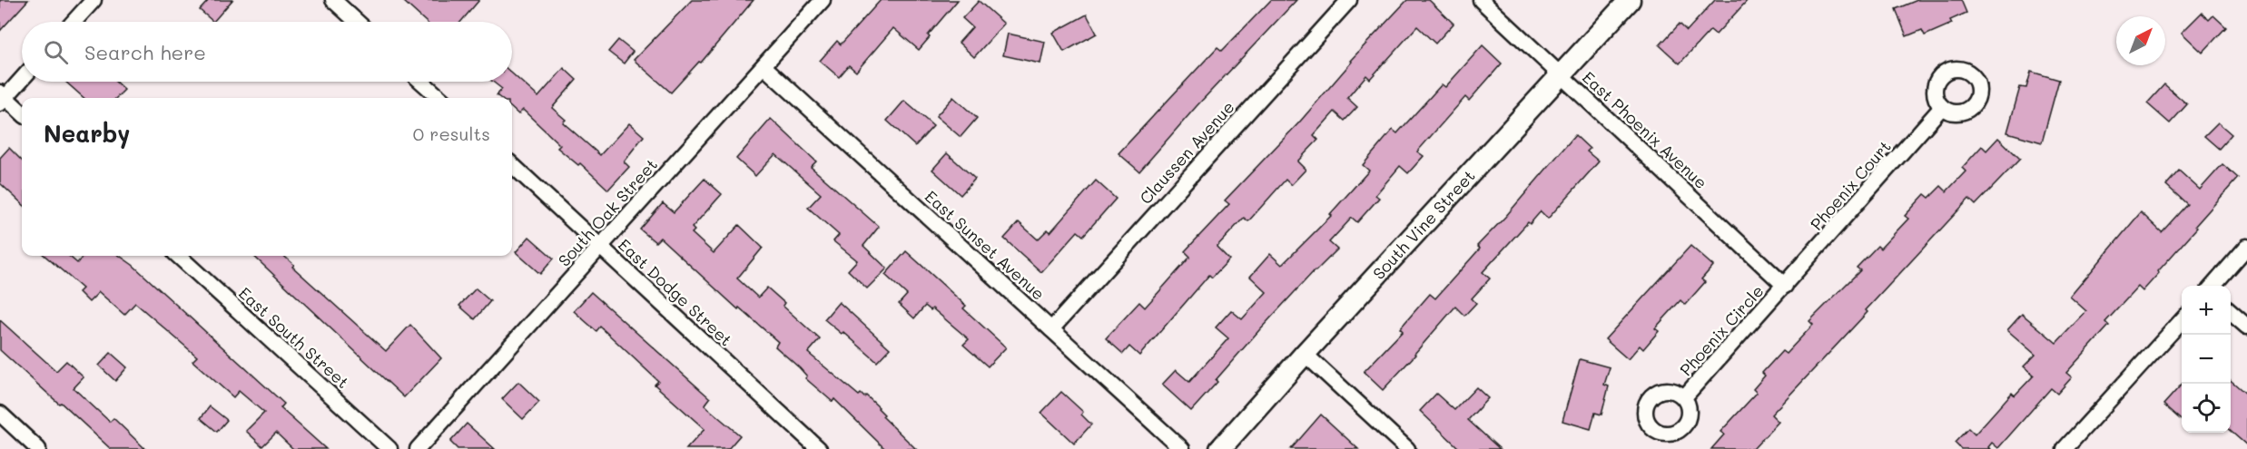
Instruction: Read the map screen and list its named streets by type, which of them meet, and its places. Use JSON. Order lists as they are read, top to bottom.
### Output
{
  "streets": {
    "street": [
      "East Phoenix Avenue",
      "Claussen Avenue",
      "Phoenix Court",
      "South Oak Street",
      "South Vine Street",
      "East Sunset Avenue",
      "East Dodge Street",
      "Phoenix Circle",
      "East South Street"
    ]
  },
  "crossings": [
    ["East Phoenix Avenue", "Phoenix Court"],
    ["East Phoenix Avenue", "South Vine Street"],
    ["East Phoenix Avenue", "Phoenix Circle"],
    ["Claussen Avenue", "East Sunset Avenue"],
    ["Phoenix Court", "Phoenix Circle"],
    ["South Oak Street", "East Sunset Avenue"],
    ["South Oak Street", "East Dodge Street"]
  ],
  "north": "top right",
  "page": {
    "search": "Search here",
    "heading": ["Nearby", "0 results"],
    "map_buttons": ["+", "−"]
  }
}
